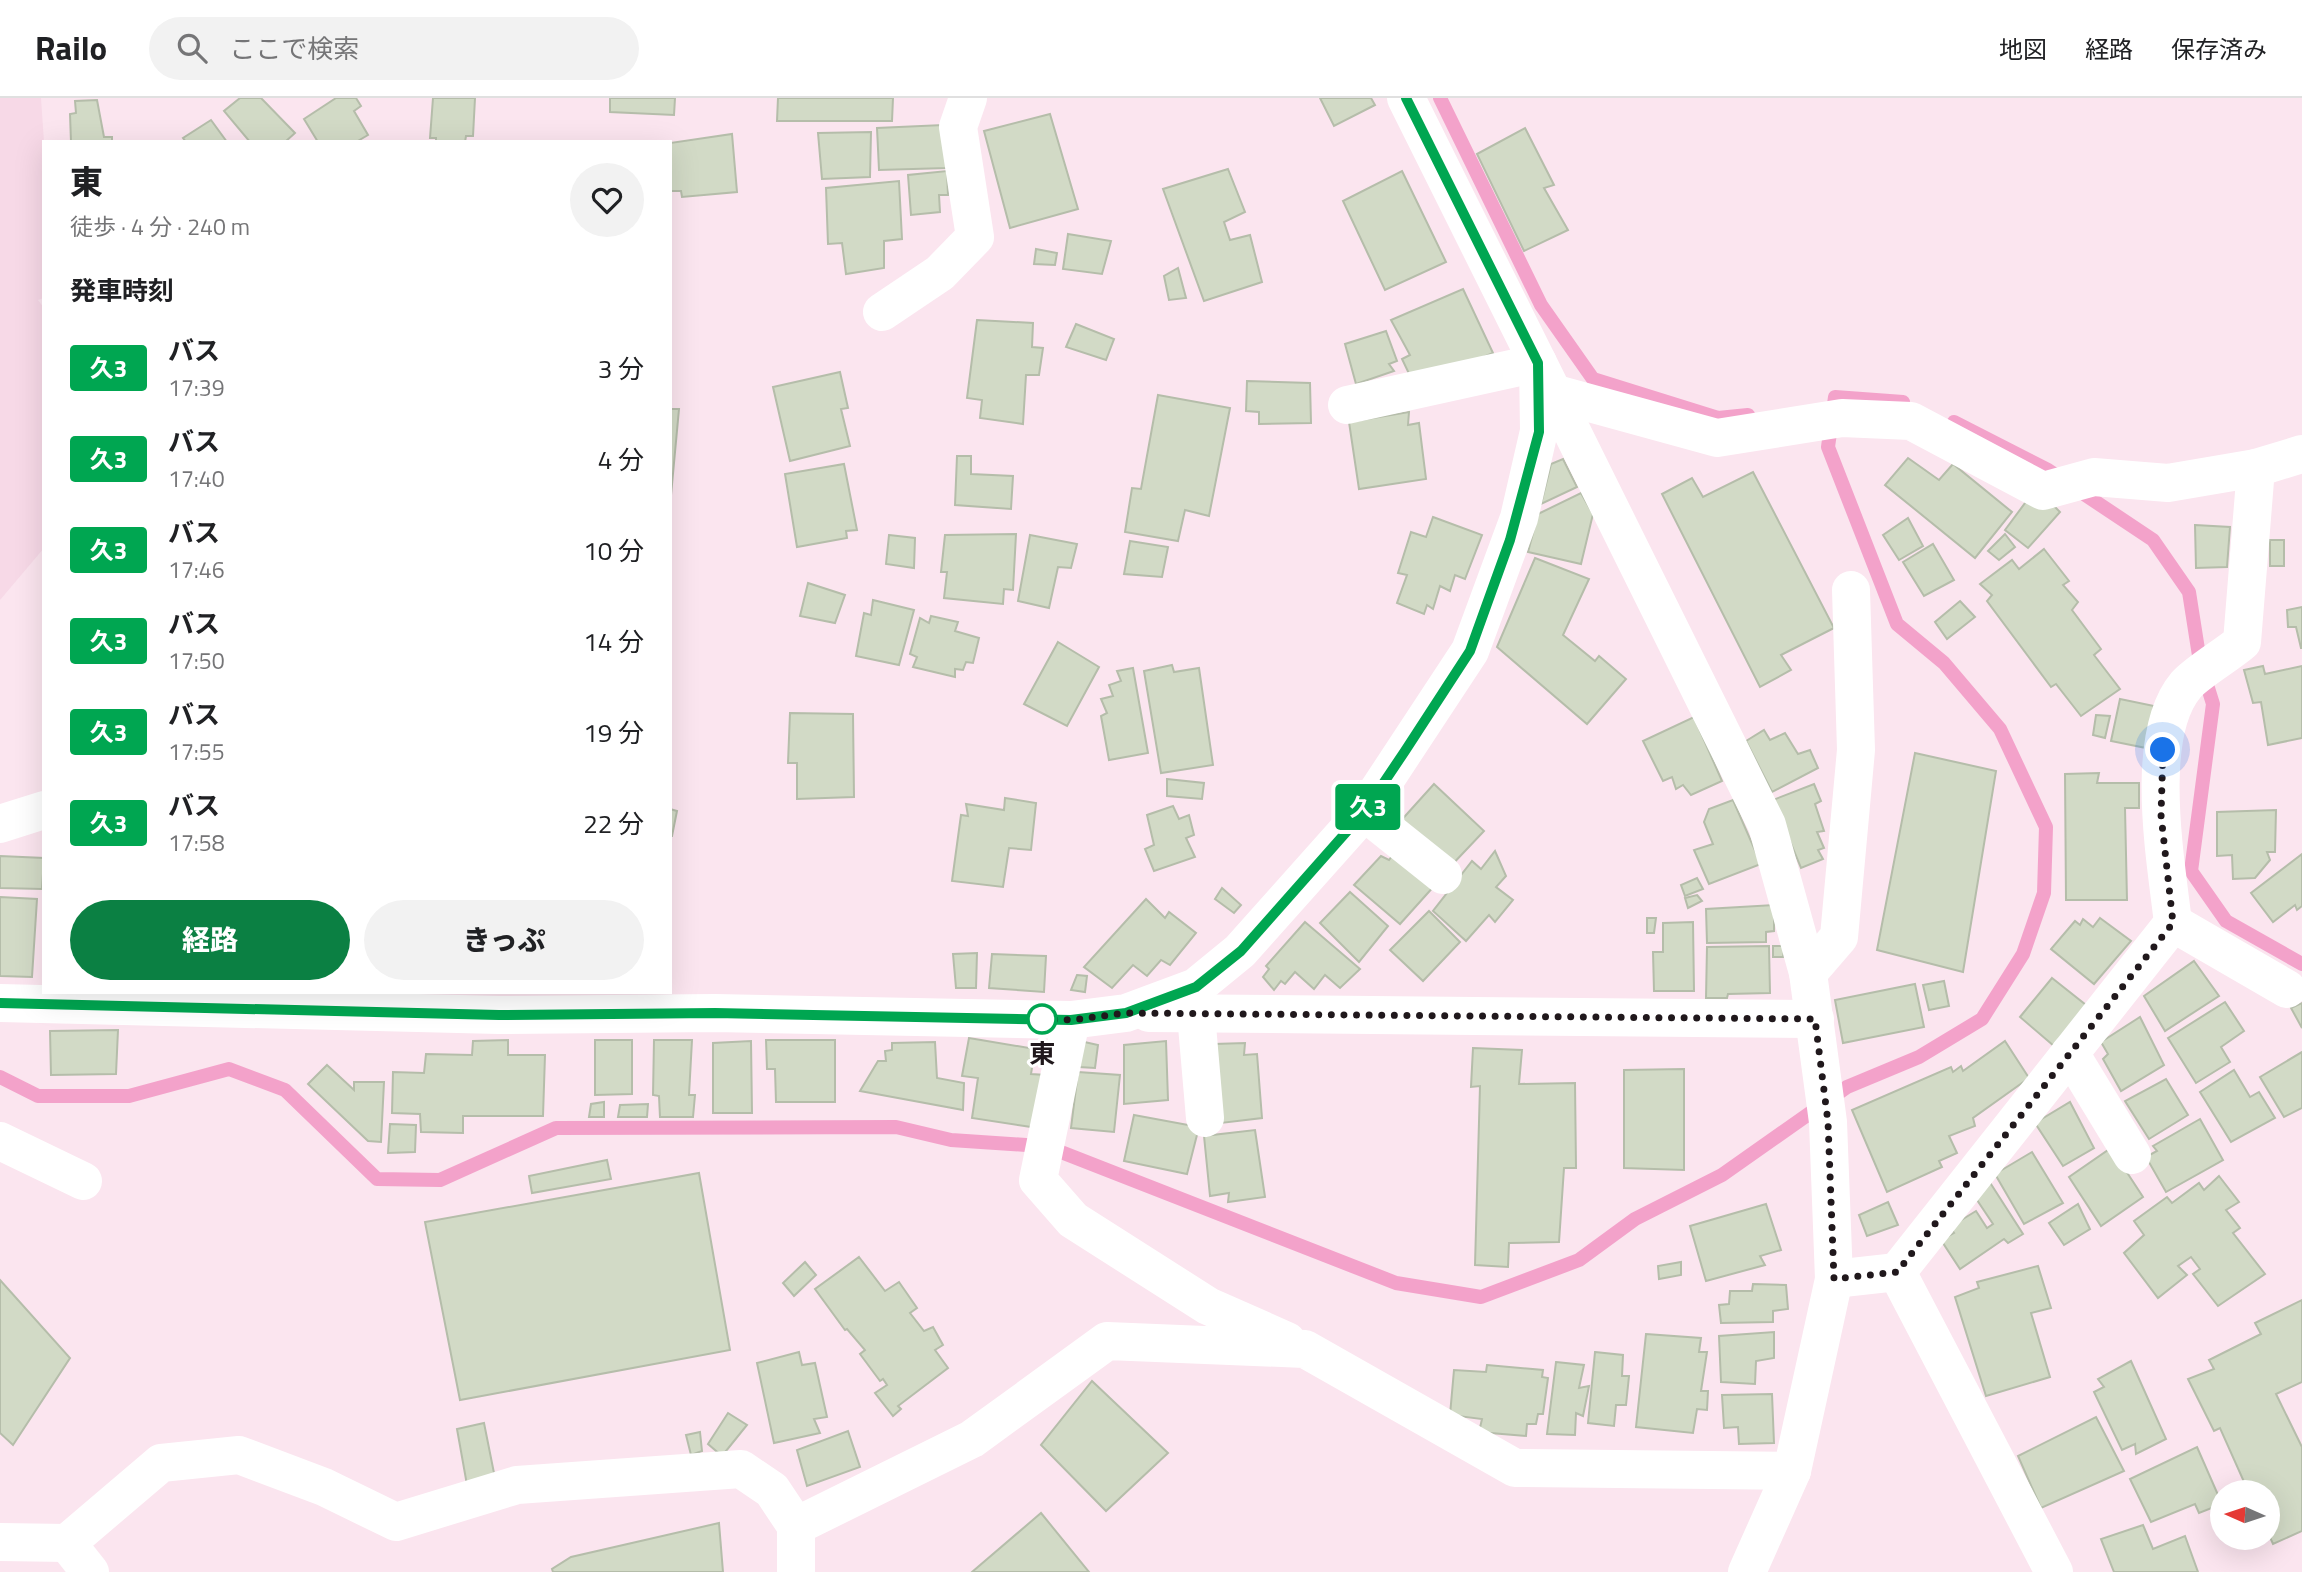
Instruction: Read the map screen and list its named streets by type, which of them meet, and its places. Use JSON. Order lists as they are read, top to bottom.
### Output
{
  "places": ["東"],
  "lines": ["bus line 久3"],
  "north": "left",
  "page": {
    "header": "Railo",
    "search": "ここで検索",
    "nav": ["地図", "経路", "保存済み"],
    "on_map": "久3",
    "heading": [
      ["東", "徒歩 · 4 分 · 240 m"],
      "発車時刻"
    ],
    "list": [
      {
        "mark": "久3",
        "name": "バス",
        "note": "17:39",
        "value": "3 分"
      },
      {
        "mark": "久3",
        "name": "バス",
        "note": "17:40",
        "value": "4 分"
      },
      {
        "mark": "久3",
        "name": "バス",
        "note": "17:46",
        "value": "10 分"
      },
      {
        "mark": "久3",
        "name": "バス",
        "note": "17:50",
        "value": "14 分"
      },
      {
        "mark": "久3",
        "name": "バス",
        "note": "17:55",
        "value": "19 分"
      },
      {
        "mark": "久3",
        "name": "バス",
        "note": "17:58",
        "value": "22 分"
      }
    ],
    "buttons": ["経路", "きっぷ"]
  }
}
